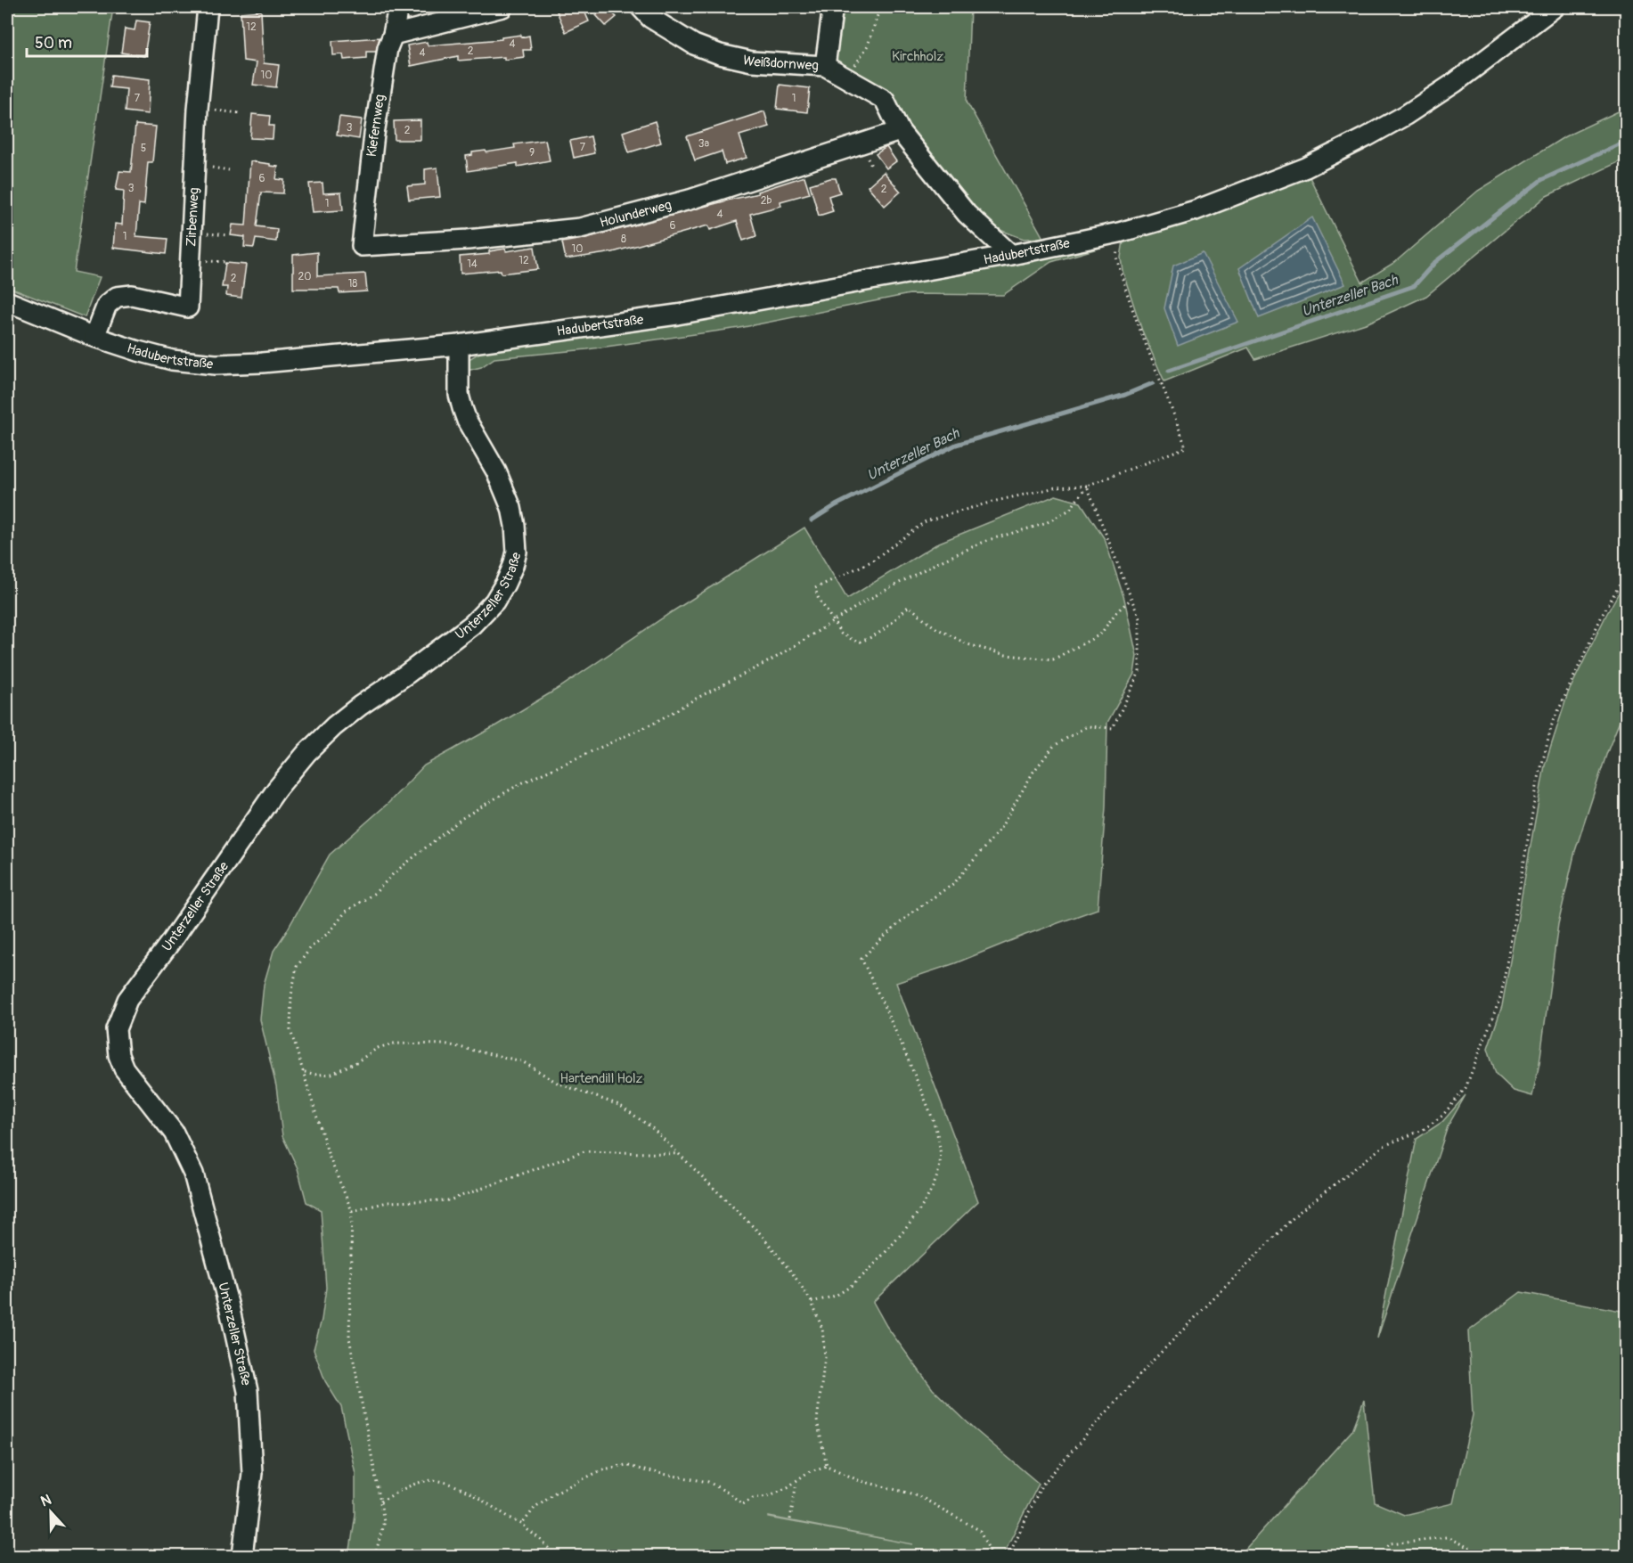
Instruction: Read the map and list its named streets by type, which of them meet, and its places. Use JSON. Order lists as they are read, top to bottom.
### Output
{
  "streets": {
    "street": [
      "Weißdornweg",
      "Kiefernweg",
      "Holunderweg",
      "Zirbenweg",
      "Hadubertstraße",
      "Unterzeller Straße"
    ]
  },
  "crossings": [
    ["Weißdornweg", "Holunderweg"],
    ["Weißdornweg", "Hadubertstraße"],
    ["Kiefernweg", "Holunderweg"],
    ["Zirbenweg", "Hadubertstraße"],
    ["Hadubertstraße", "Unterzeller Straße"]
  ],
  "water": ["Unterzeller Bach"],
  "parks": ["Kirchholz", "Hartendill Holz"],
  "house_numbers": [
    "12",
    "4",
    "2",
    "4",
    "10",
    "7",
    "1",
    "3",
    "2",
    "3a",
    "7",
    "5",
    "9",
    "6",
    "3",
    "2",
    "2b",
    "1",
    "4",
    "6",
    "1",
    "8",
    "10",
    "12",
    "14",
    "20",
    "2",
    "18"
  ],
  "scale_bar": "50 m",
  "north": "top"
}
